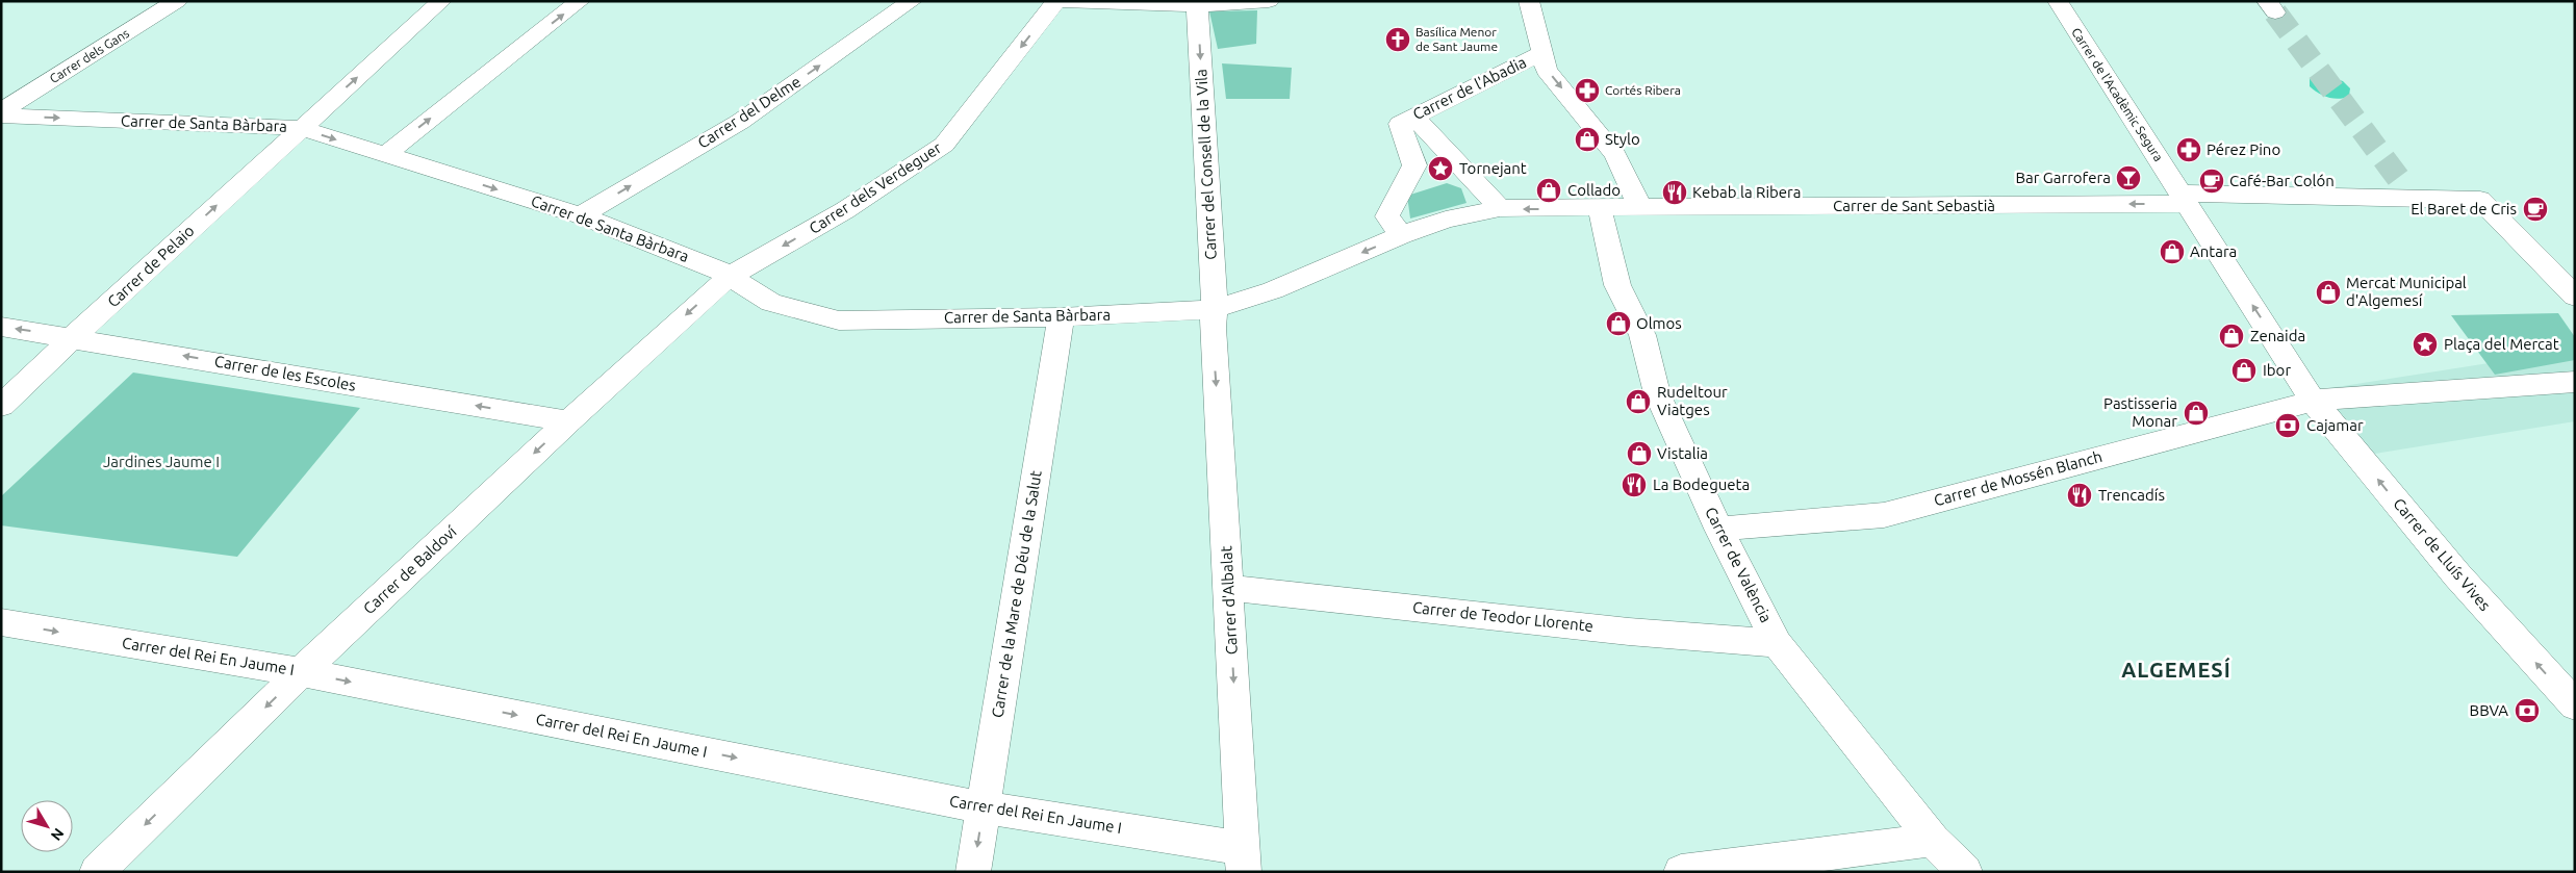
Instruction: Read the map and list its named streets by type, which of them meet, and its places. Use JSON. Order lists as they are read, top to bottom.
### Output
{
  "streets": {
    "street": [
      "Carrer dels Gans",
      "Carrer de l'Abadia",
      "Carrer de l'Acadèmic Segura",
      "Carrer del Delme",
      "Carrer de Santa Bàrbara",
      "Carrer del Consell de la Vila",
      "Carrer dels Verdeguer",
      "Carrer de Sant Sebastià",
      "Carrer de Pelaio",
      "Carrer de les Escoles",
      "Carrer de Mossén Blanch",
      "Carrer de Lluís Vives",
      "Carrer de València",
      "Carrer de Baldoví",
      "Carrer de la Mare de Déu de la Salut",
      "Carrer d'Albalat",
      "Carrer de Teodor Llorente",
      "Carrer del Rei En Jaume I"
    ]
  },
  "crossings": [
    ["Carrer de l'Abadia", "Carrer de Santa Bàrbara"],
    ["Carrer de l'Abadia", "Carrer de Sant Sebastià"],
    ["Carrer de l'Acadèmic Segura", "Carrer de Sant Sebastià"],
    ["Carrer del Delme", "Carrer de Santa Bàrbara"],
    ["Carrer de Santa Bàrbara", "Carrer del Consell de la Vila"],
    ["Carrer de Santa Bàrbara", "Carrer dels Verdeguer"],
    ["Carrer de Santa Bàrbara", "Carrer de Sant Sebastià"],
    ["Carrer de Santa Bàrbara", "Carrer de Pelaio"],
    ["Carrer de Santa Bàrbara", "Carrer de Baldoví"],
    ["Carrer de Santa Bàrbara", "Carrer de la Mare de Déu de la Salut"],
    ["Carrer de Santa Bàrbara", "Carrer d'Albalat"],
    ["Carrer del Consell de la Vila", "Carrer d'Albalat"],
    ["Carrer dels Verdeguer", "Carrer de Baldoví"],
    ["Carrer de Sant Sebastià", "Carrer de València"],
    ["Carrer de Pelaio", "Carrer de les Escoles"],
    ["Carrer de les Escoles", "Carrer de Baldoví"],
    ["Carrer de Mossén Blanch", "Carrer de Lluís Vives"],
    ["Carrer de Mossén Blanch", "Carrer de València"],
    ["Carrer de València", "Carrer de Teodor Llorente"],
    ["Carrer de Baldoví", "Carrer del Rei En Jaume I"],
    ["Carrer de la Mare de Déu de la Salut", "Carrer del Rei En Jaume I"],
    ["Carrer d'Albalat", "Carrer de Teodor Llorente"],
    ["Carrer d'Albalat", "Carrer del Rei En Jaume I"]
  ],
  "one_way": [
    "Carrer del Delme",
    "Carrer del Consell de la Vila",
    "Carrer dels Verdeguer",
    "Carrer de Sant Sebastià",
    "Carrer de Pelaio",
    "Carrer de les Escoles",
    "Carrer de Lluís Vives",
    "Carrer de Baldoví",
    "Carrer d'Albalat",
    "Carrer del Rei En Jaume I"
  ],
  "districts": ["ALGEMESÍ"],
  "parks": ["Jardines Jaume I"],
  "places": {
    "church": ["Basílica Menor de Sant Jaume"],
    "pharmacy": ["Cortés Ribera", "Pérez Pino"],
    "shop": [
      "Stylo",
      "Collado",
      "Antara",
      "Mercat Municipal d'Algemesí",
      "Olmos",
      "Zenaida",
      "Ibor",
      "Rudeltour Viatges",
      "Pastisseria Monar",
      "Vistalia"
    ],
    "place": ["Tornejant", "Plaça del Mercat"],
    "bar": ["Bar Garrofera"],
    "cafe": ["Café-Bar Colón", "El Baret de Cris"],
    "restaurant": ["Kebab la Ribera", "La Bodegueta", "Trencadís"],
    "bank": ["Cajamar", "BBVA"]
  },
  "north": "bottom right"
}
